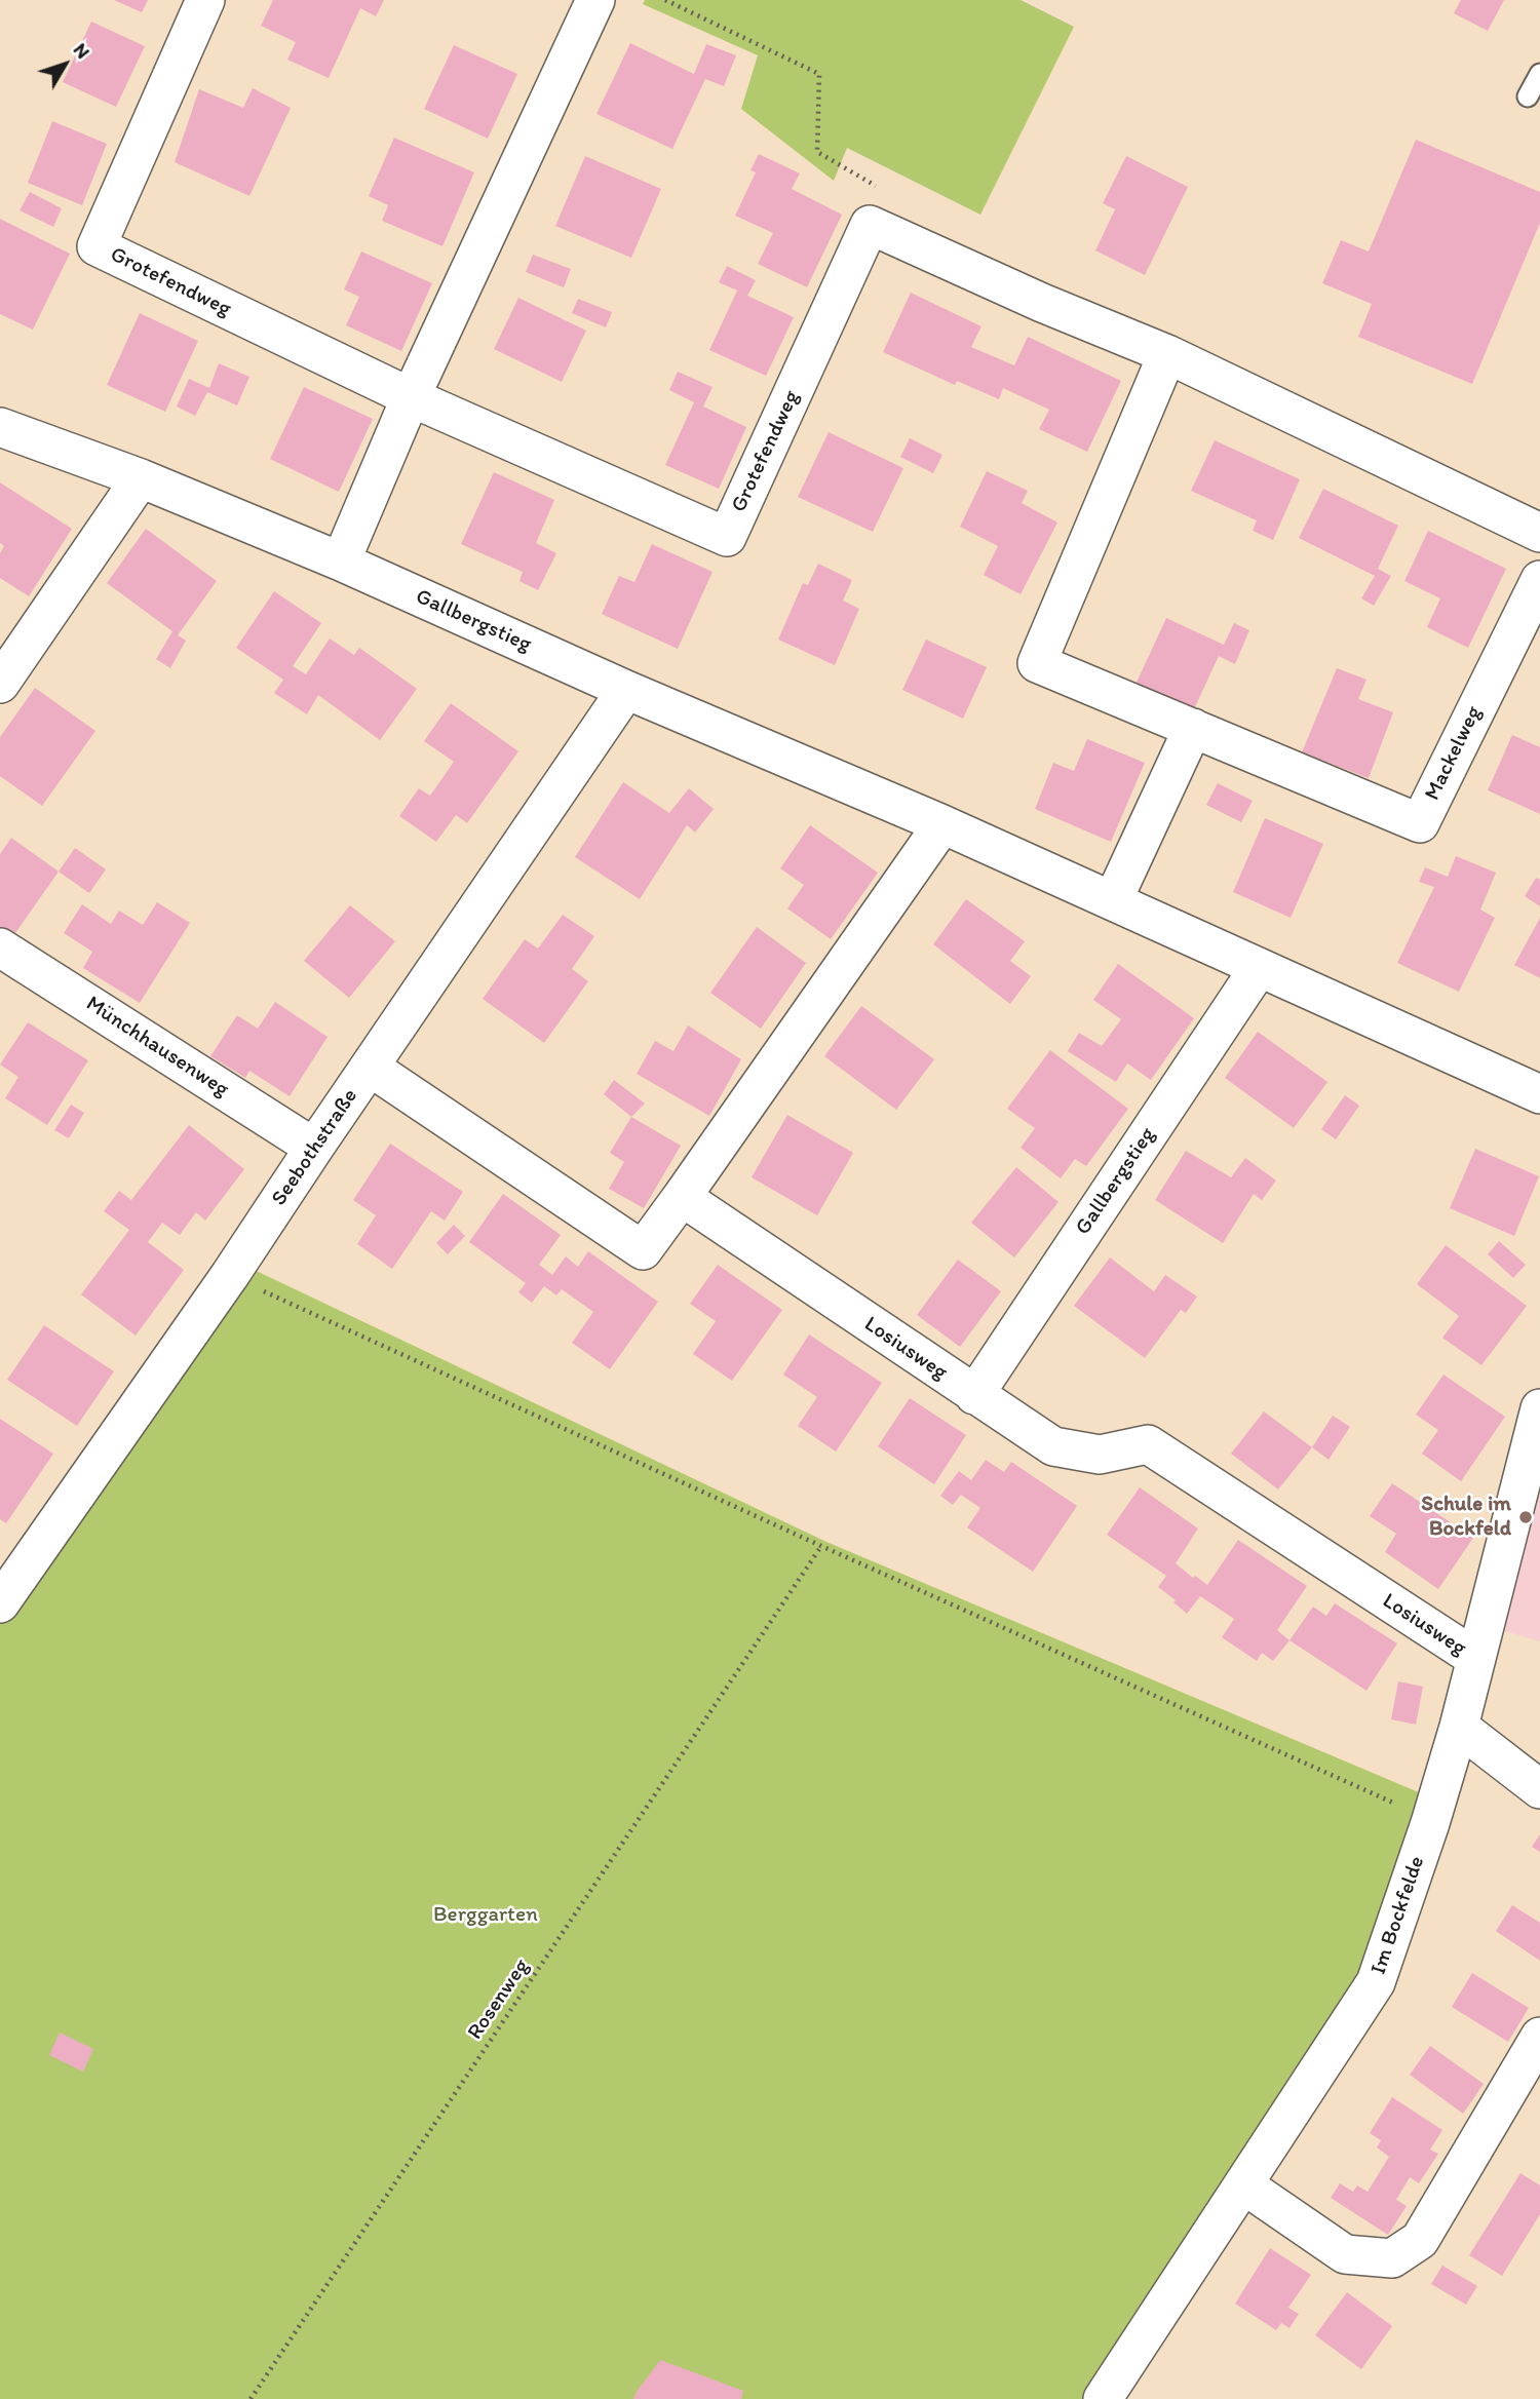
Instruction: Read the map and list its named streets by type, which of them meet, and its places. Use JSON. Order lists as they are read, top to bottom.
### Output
{
  "streets": {
    "street": [
      "Grotefendweg",
      "Gallbergstieg",
      "Mackelweg",
      "Münchhausenweg",
      "Seebothstraße",
      "Losiusweg",
      "Im Bockfelde"
    ],
    "path": ["Rosenweg"]
  },
  "crossings": [
    ["Gallbergstieg", "Seebothstraße"],
    ["Gallbergstieg", "Losiusweg"],
    ["Münchhausenweg", "Seebothstraße"],
    ["Losiusweg", "Im Bockfelde"]
  ],
  "parks": ["Berggarten"],
  "places": ["Schule im Bockfeld"],
  "north": "top right"
}
